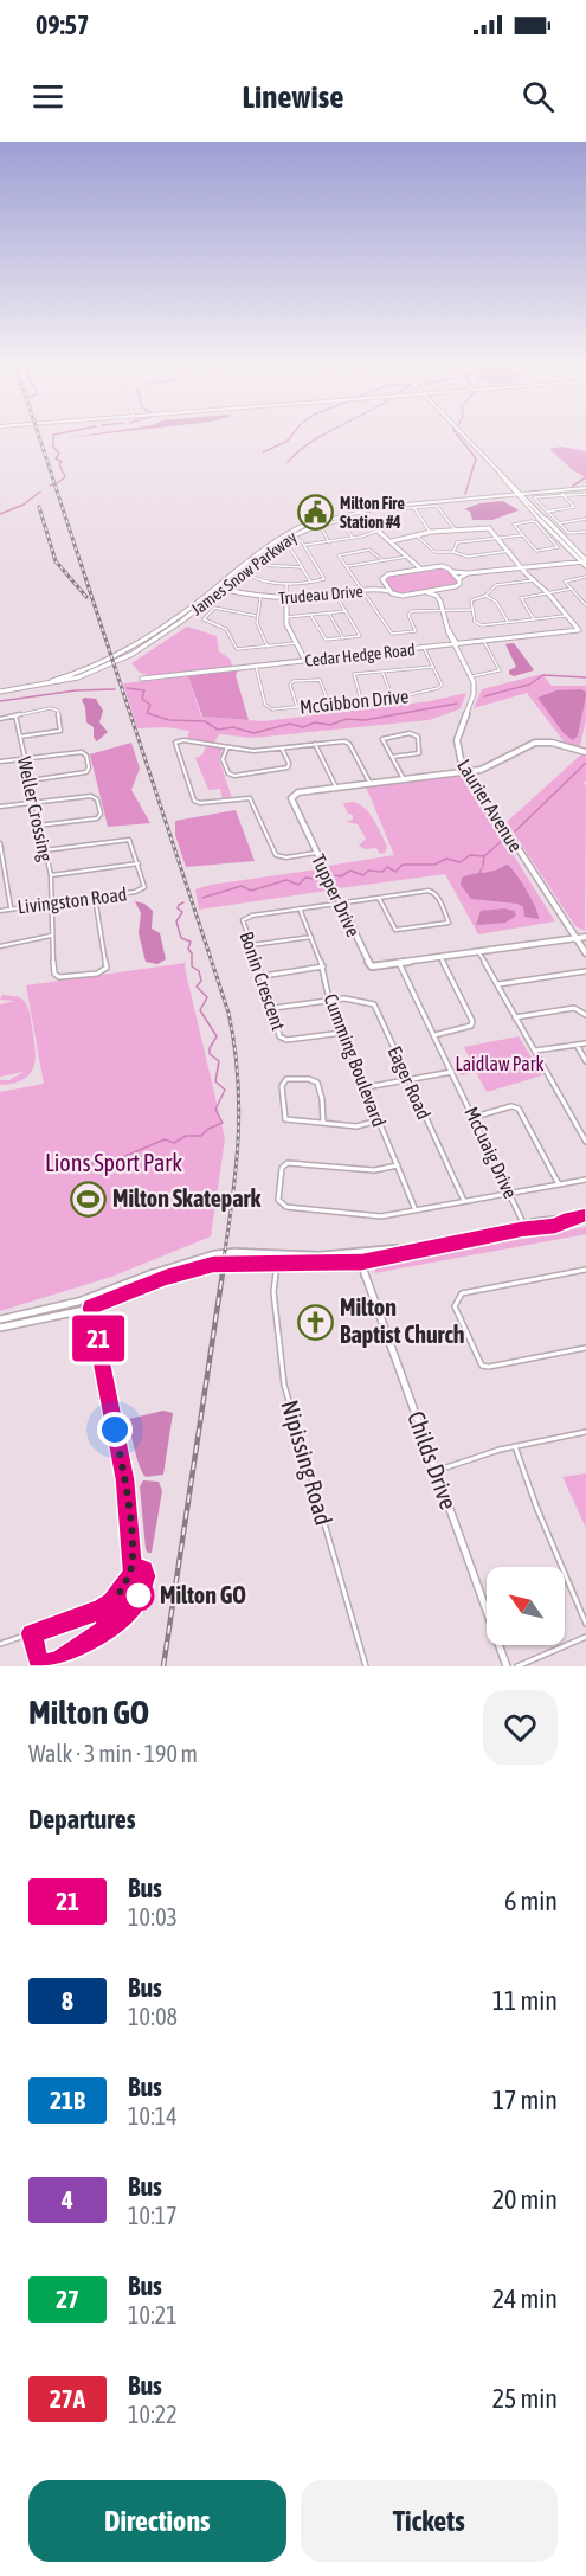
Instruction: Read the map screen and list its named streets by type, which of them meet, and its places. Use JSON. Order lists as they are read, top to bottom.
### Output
{
  "streets": {
    "street": [
      "James Snow Parkway",
      "Trudeau Drive",
      "Cedar Hedge Road",
      "McGibbon Drive",
      "Laurier Avenue",
      "Weller Crossing",
      "Tupper Drive",
      "Livingston Road",
      "Bonin Crescent",
      "Cumming Boulevard",
      "Eager Road",
      "McCuaig Drive",
      "Childs Drive",
      "Nipissing Road"
    ]
  },
  "crossings": [
    ["James Snow Parkway", "Trudeau Drive"],
    ["Cedar Hedge Road", "McGibbon Drive"],
    ["Laurier Avenue", "Tupper Drive"],
    ["Weller Crossing", "Livingston Road"],
    ["Tupper Drive", "Bonin Crescent"],
    ["Tupper Drive", "McCuaig Drive"],
    ["Bonin Crescent", "Cumming Boulevard"],
    ["Cumming Boulevard", "Eager Road"]
  ],
  "parks": ["Laidlaw Park", "Lions Sport Park"],
  "places": {
    "public building": ["Milton Fire Station #4"],
    "sports": ["Milton Skatepark"],
    "church": ["Milton Baptist Church"],
    "other": ["Milton GO"]
  },
  "lines": ["bus line 21"],
  "north": "top left",
  "page": {
    "status": "09:57",
    "header": "Linewise",
    "on_map": "21",
    "heading": [
      ["Milton GO", "Walk · 3 min · 190 m"],
      "Departures"
    ],
    "list": [
      {
        "mark": "21",
        "name": "Bus",
        "note": "10:03",
        "value": "6 min"
      },
      {
        "mark": "8",
        "name": "Bus",
        "note": "10:08",
        "value": "11 min"
      },
      {
        "mark": "21B",
        "name": "Bus",
        "note": "10:14",
        "value": "17 min"
      },
      {
        "mark": "4",
        "name": "Bus",
        "note": "10:17",
        "value": "20 min"
      },
      {
        "mark": "27",
        "name": "Bus",
        "note": "10:21",
        "value": "24 min"
      },
      {
        "mark": "27A",
        "name": "Bus",
        "note": "10:22",
        "value": "25 min"
      }
    ],
    "buttons": ["Directions", "Tickets"]
  }
}
